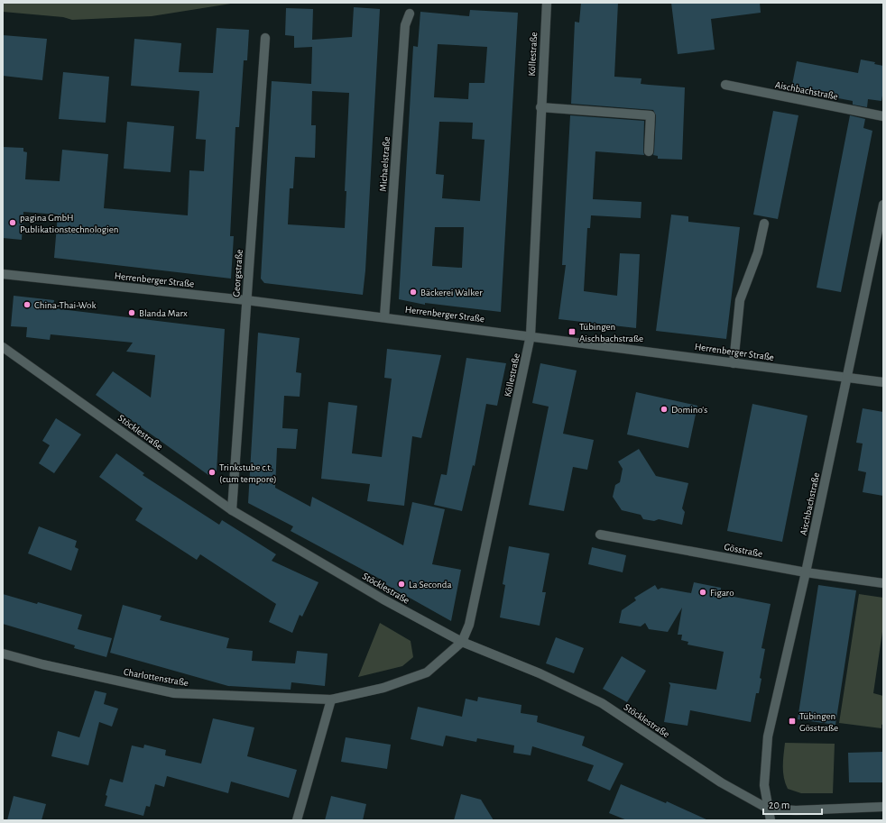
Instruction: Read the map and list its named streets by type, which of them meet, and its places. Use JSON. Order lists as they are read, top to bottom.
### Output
{
  "streets": {
    "street": [
      "Köllestraße",
      "Aischbachstraße",
      "Michaelstraße",
      "Georgstraße",
      "Herrenberger Straße",
      "Stöcklestraße",
      "Gösstraße",
      "Charlottenstraße"
    ]
  },
  "crossings": [
    ["Köllestraße", "Herrenberger Straße"],
    ["Köllestraße", "Stöcklestraße"],
    ["Köllestraße", "Charlottenstraße"],
    ["Aischbachstraße", "Herrenberger Straße"],
    ["Aischbachstraße", "Stöcklestraße"],
    ["Aischbachstraße", "Gösstraße"],
    ["Michaelstraße", "Herrenberger Straße"],
    ["Georgstraße", "Herrenberger Straße"],
    ["Georgstraße", "Stöcklestraße"],
    ["Stöcklestraße", "Charlottenstraße"]
  ],
  "places": {
    "other": [
      "pagina GmbH Publikationstechnologien",
      "Bäckerei Walker",
      "China-Thai-Wok",
      "Blanda Marx",
      "Domino's",
      "Trinkstube c.t. (cum tempore)",
      "La Seconda",
      "Figaro"
    ],
    "transit": ["Tübingen Aischbachstraße", "Tübingen Gösstraße"]
  },
  "scale_bar": "20 m"
}
